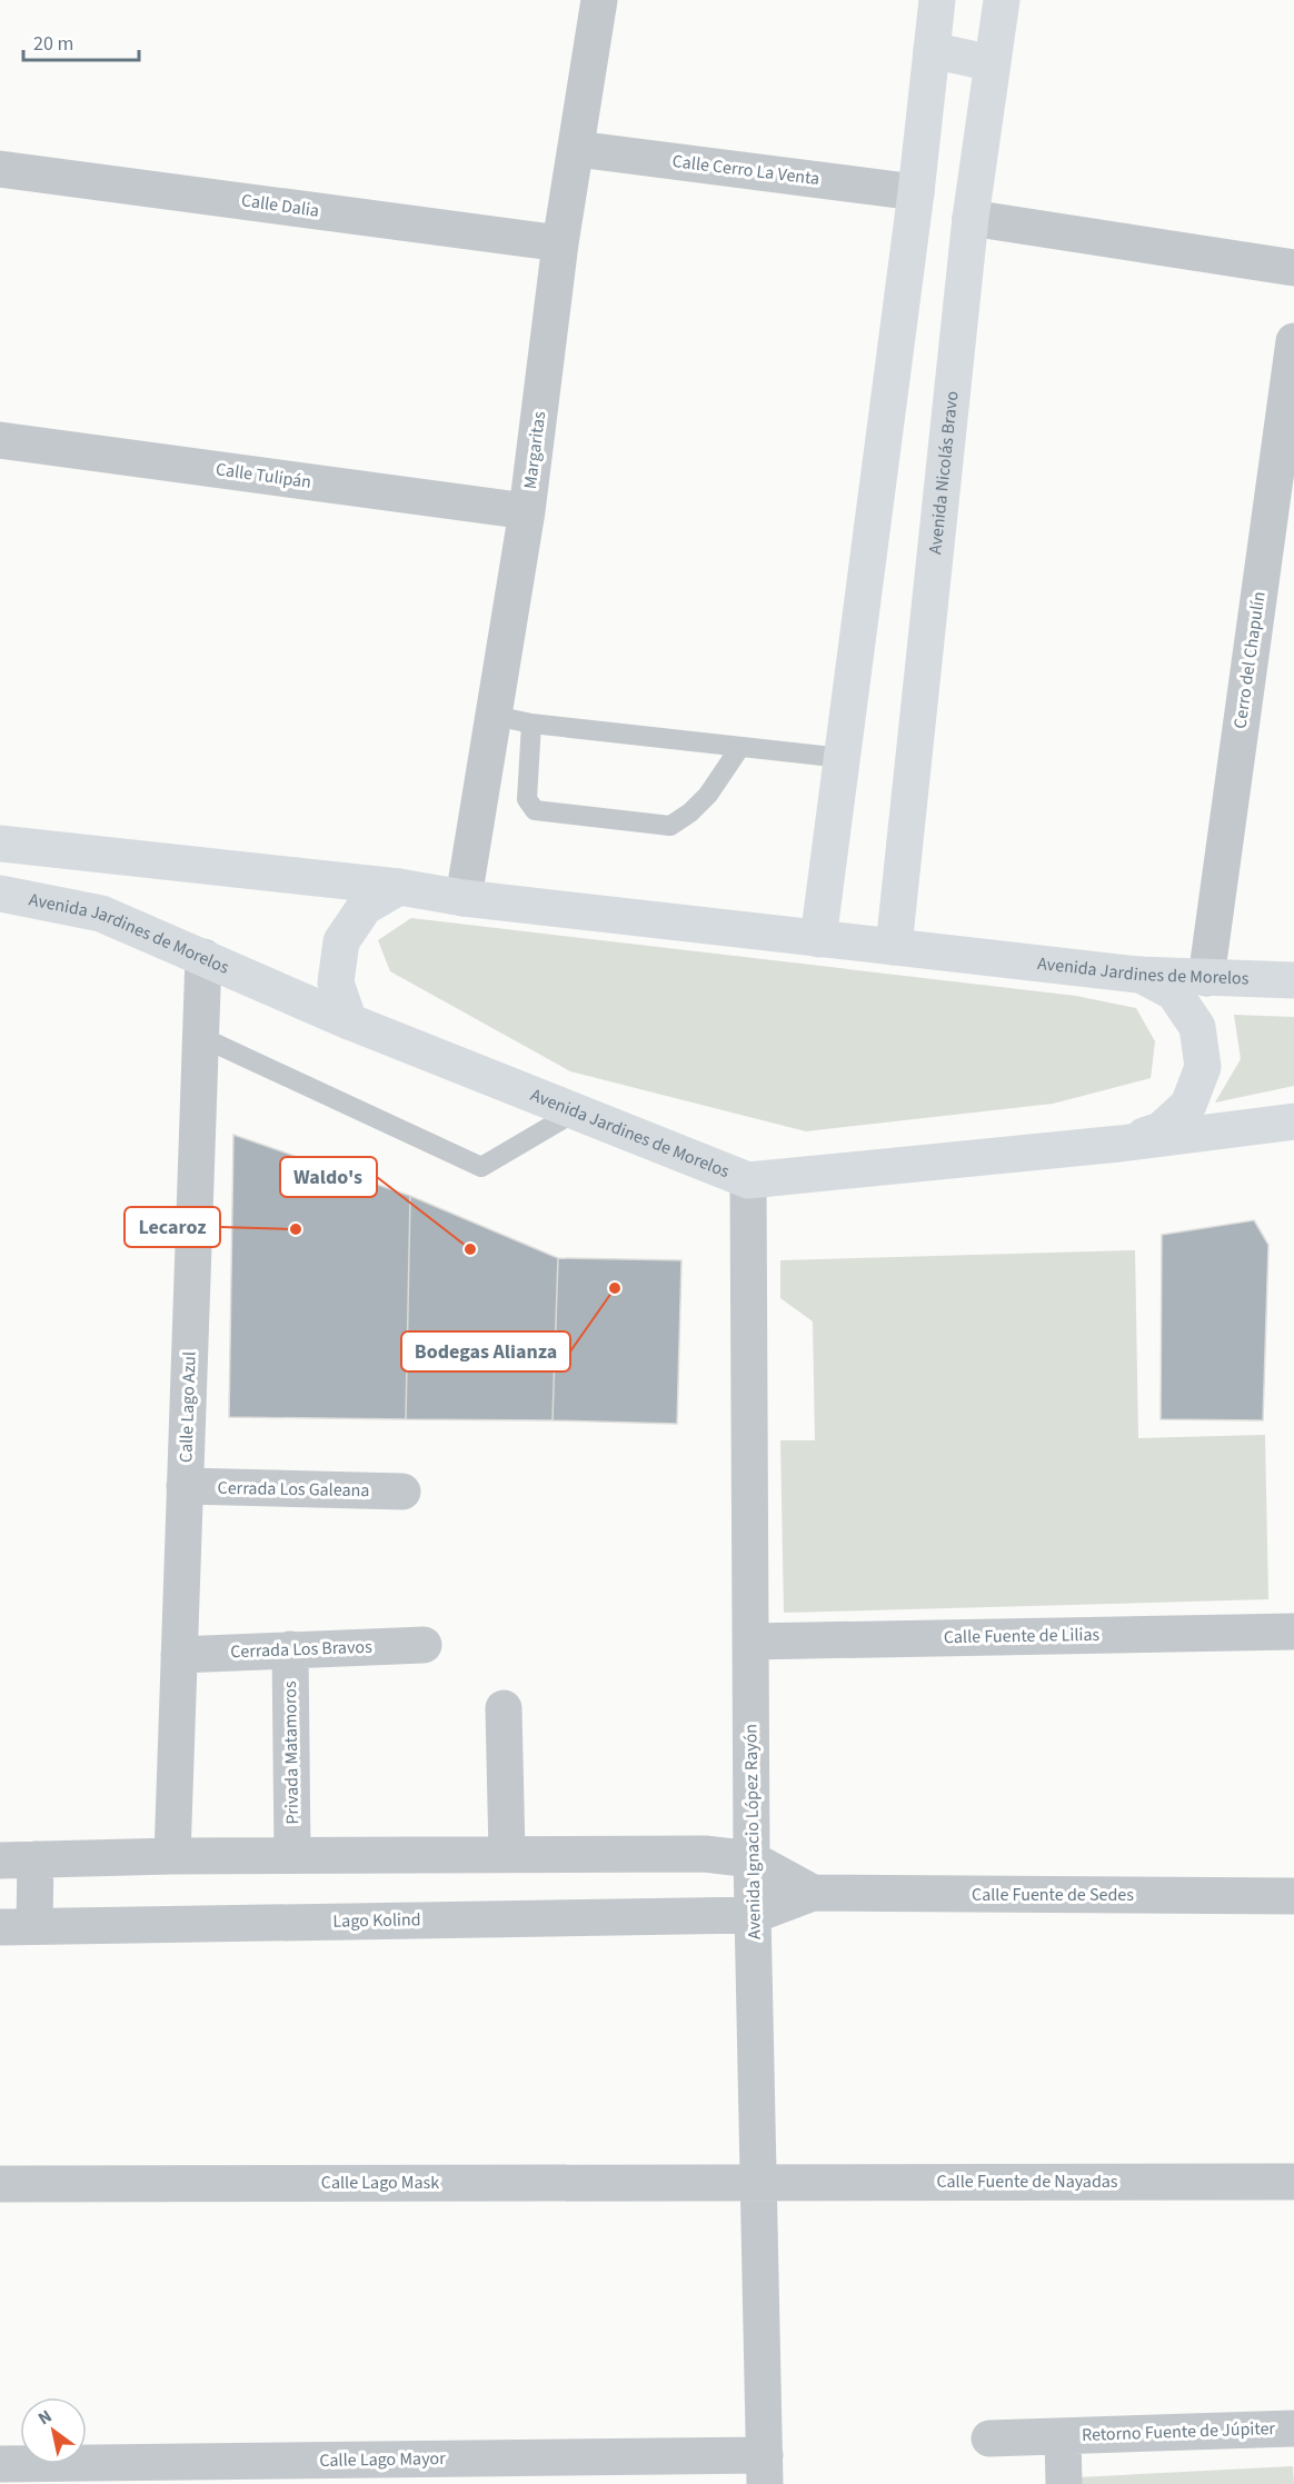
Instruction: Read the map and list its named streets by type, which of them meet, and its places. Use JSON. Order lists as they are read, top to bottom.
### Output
{
  "streets": {
    "main road": ["Avenida Nicolás Bravo", "Avenida Jardines de Morelos"],
    "street": [
      "Calle Cerro La Venta",
      "Calle Dalia",
      "Margaritas",
      "Calle Tulipán",
      "Cerro del Chapulín",
      "Calle Lago Azul",
      "Cerrada Los Galeana",
      "Calle Fuente de Lilias",
      "Cerrada Los Bravos",
      "Privada Matamoros",
      "Avenida Ignacio López Rayón",
      "Calle Fuente de Sedes",
      "Lago Kolind",
      "Calle Fuente de Nayadas",
      "Calle Lago Mask",
      "Retorno Fuente de Júpiter",
      "Calle Lago Mayor"
    ]
  },
  "crossings": [
    ["Calle Cerro La Venta", "Margaritas"],
    ["Calle Dalia", "Margaritas"],
    ["Margaritas", "Calle Tulipán"],
    ["Margaritas", "Avenida Jardines de Morelos"],
    ["Avenida Nicolás Bravo", "Avenida Jardines de Morelos"],
    ["Cerro del Chapulín", "Avenida Jardines de Morelos"],
    ["Avenida Jardines de Morelos", "Calle Lago Azul"],
    ["Avenida Jardines de Morelos", "Avenida Ignacio López Rayón"],
    ["Calle Lago Azul", "Cerrada Los Galeana"],
    ["Calle Lago Azul", "Cerrada Los Bravos"],
    ["Calle Fuente de Lilias", "Avenida Ignacio López Rayón"],
    ["Cerrada Los Bravos", "Privada Matamoros"],
    ["Avenida Ignacio López Rayón", "Calle Fuente de Sedes"],
    ["Avenida Ignacio López Rayón", "Lago Kolind"],
    ["Avenida Ignacio López Rayón", "Calle Fuente de Nayadas"],
    ["Avenida Ignacio López Rayón", "Calle Lago Mask"],
    ["Avenida Ignacio López Rayón", "Calle Lago Mayor"],
    ["Calle Fuente de Sedes", "Lago Kolind"],
    ["Calle Fuente de Nayadas", "Calle Lago Mask"]
  ],
  "places": ["Lecaroz", "Waldo's", "Bodegas Alianza"],
  "scale_bar": "20 m",
  "north": "top left"
}
